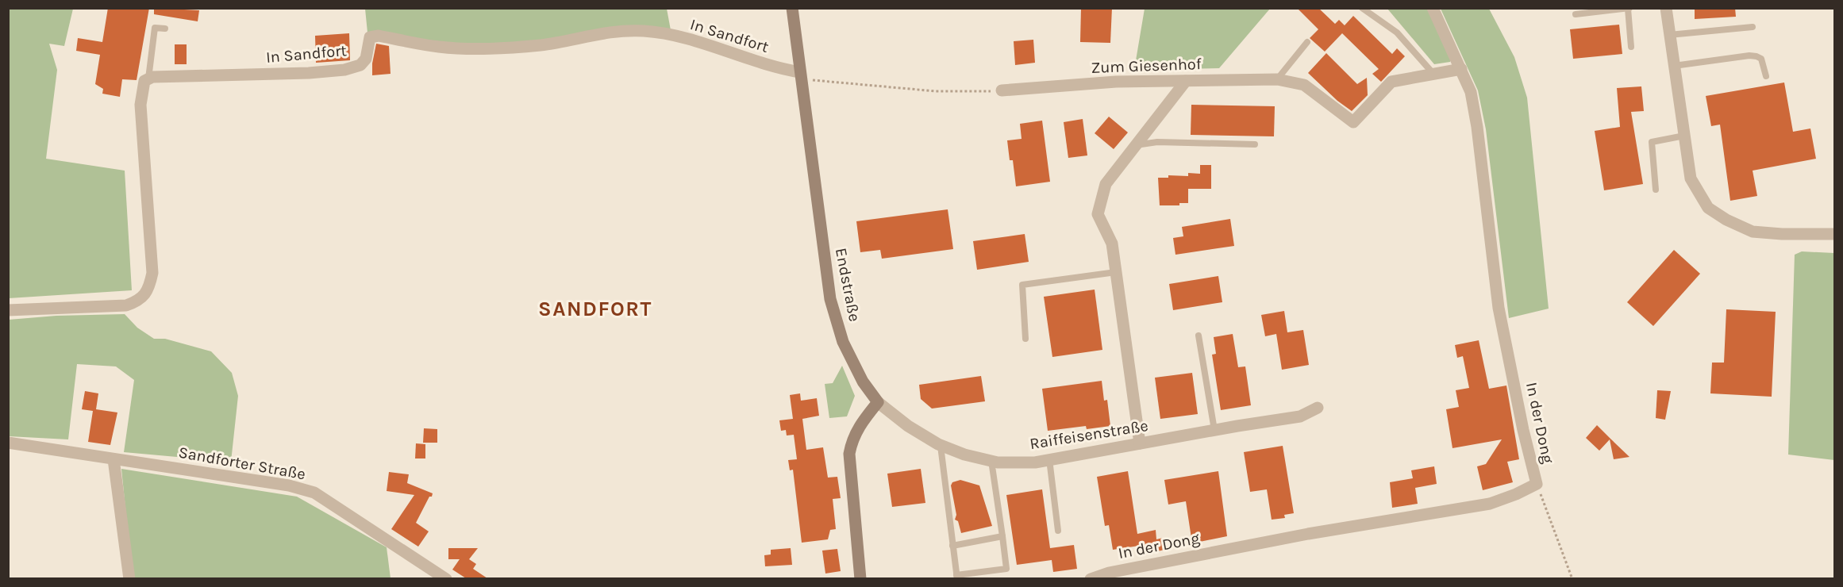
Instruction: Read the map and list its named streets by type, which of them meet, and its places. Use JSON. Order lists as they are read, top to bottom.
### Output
{
  "streets": {
    "street": [
      "In Sandfort",
      "Zum Giesenhof",
      "Endstraße",
      "In der Dong",
      "Raiffeisenstraße",
      "Sandforter Straße"
    ]
  },
  "crossings": [
    ["In Sandfort", "Endstraße"],
    ["Zum Giesenhof", "In der Dong"],
    ["Endstraße", "Raiffeisenstraße"]
  ],
  "districts": ["SANDFORT"]
}
